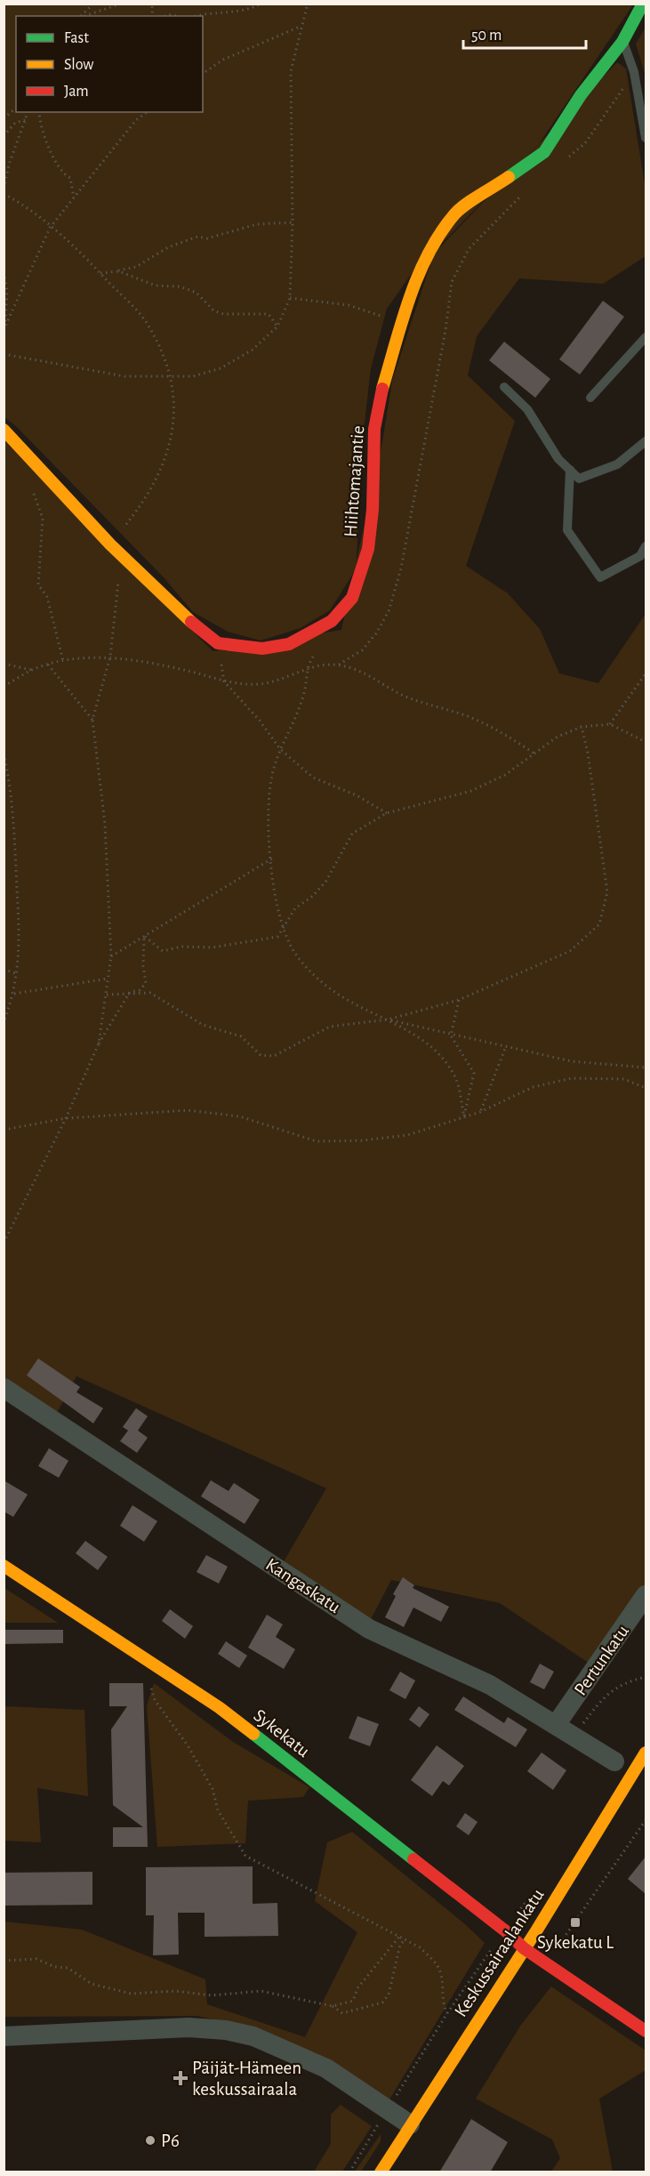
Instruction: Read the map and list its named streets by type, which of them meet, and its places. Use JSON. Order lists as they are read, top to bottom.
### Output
{
  "streets": {
    "street": [
      "Hiihtomajantie",
      "Kangaskatu",
      "Pertunkatu",
      "Sykekatu",
      "Keskussairaalankatu"
    ]
  },
  "crossings": [
    ["Kangaskatu", "Pertunkatu"],
    ["Sykekatu", "Keskussairaalankatu"]
  ],
  "places": {
    "transit": ["Sykekatu L"],
    "health": ["Päijät-Hämeen keskussairaala"],
    "other": ["P6"]
  },
  "legend": ["Fast", "Slow", "Jam"],
  "scale_bar": "50 m"
}
